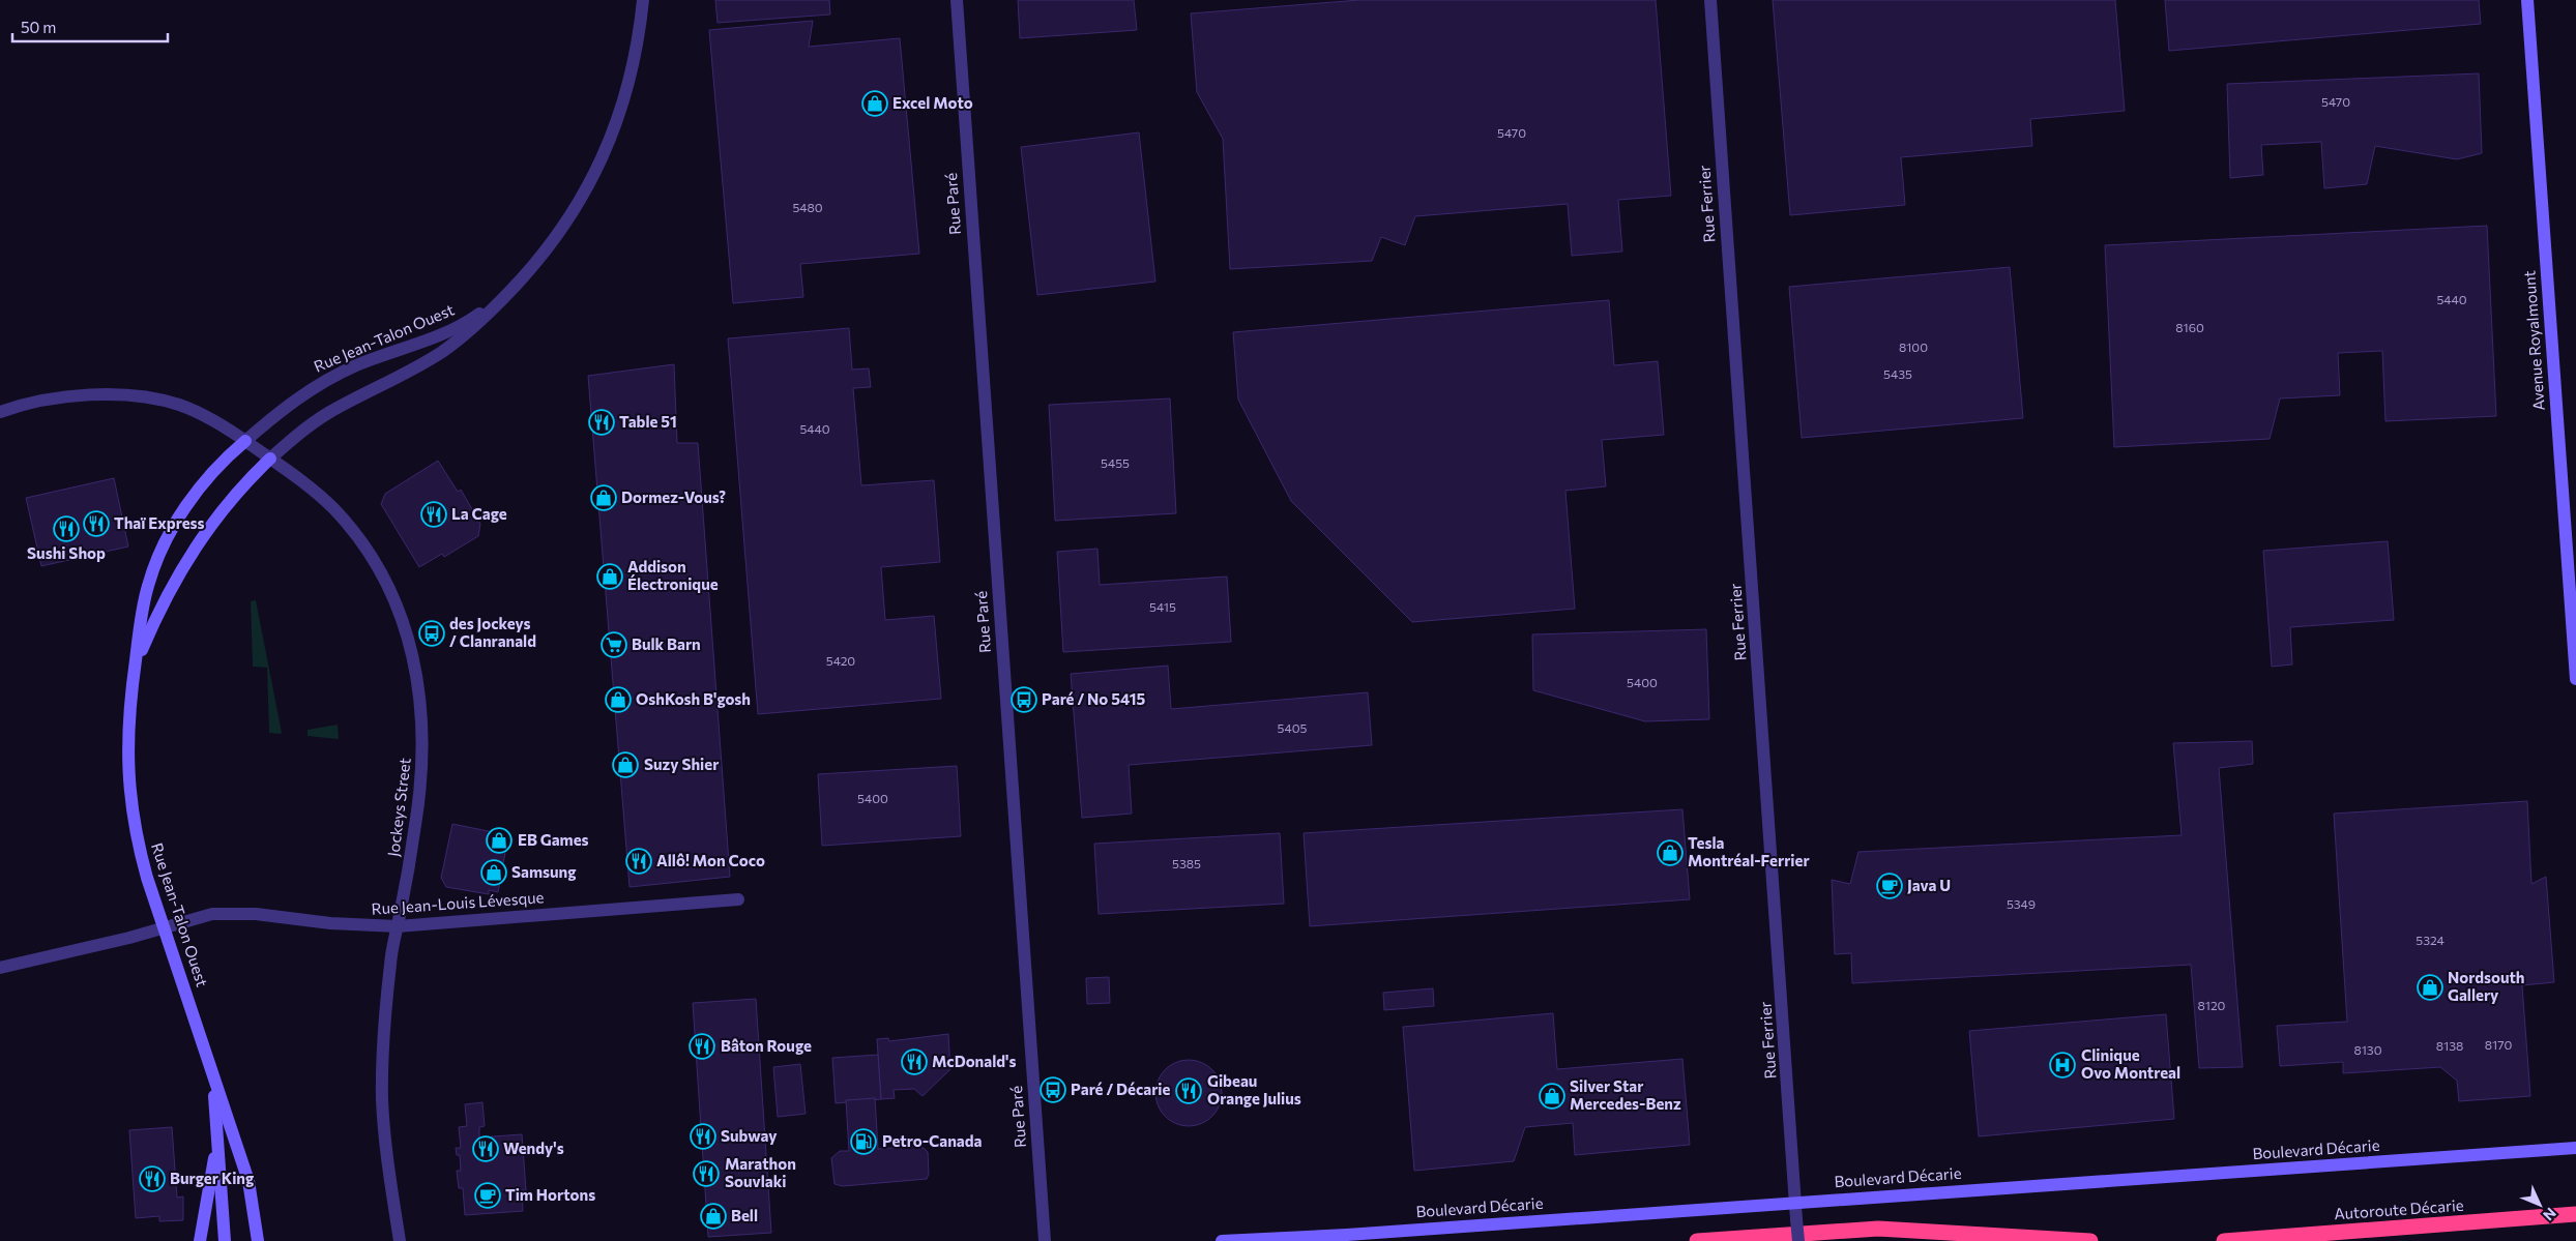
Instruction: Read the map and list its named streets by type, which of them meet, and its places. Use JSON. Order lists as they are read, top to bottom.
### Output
{
  "streets": {
    "highway": ["Autoroute Décarie"],
    "street": [
      "Rue Paré",
      "Rue Ferrier",
      "Rue Jean-Talon Ouest",
      "Avenue Royalmount",
      "Jockeys Street",
      "Rue Jean-Louis Lévesque",
      "Boulevard Décarie"
    ]
  },
  "crossings": [
    ["Rue Ferrier", "Boulevard Décarie"],
    ["Rue Jean-Talon Ouest", "Jockeys Street"],
    ["Rue Jean-Talon Ouest", "Rue Jean-Louis Lévesque"],
    ["Jockeys Street", "Rue Jean-Louis Lévesque"]
  ],
  "places": {
    "shop": [
      "Excel Moto",
      "Dormez-Vous?",
      "Addison Électronique",
      "OshKosh B'gosh",
      "Suzy Shier",
      "EB Games",
      "Tesla Montréal-Ferrier",
      "Samsung",
      "Nordsouth Gallery",
      "Silver Star Mercedes-Benz",
      "Bell"
    ],
    "restaurant": [
      "Table 51",
      "La Cage",
      "Thaï Express",
      "Sushi Shop",
      "Allô! Mon Coco",
      "Bâton Rouge",
      "McDonald's",
      "Gibeau Orange Julius",
      "Subway",
      "Wendy's",
      "Marathon Souvlaki",
      "Burger King"
    ],
    "bus stop": ["des Jockeys / Clanranald", "Paré / No 5415", "Paré / Décarie"],
    "supermarket": ["Bulk Barn"],
    "cafe": ["Java U", "Tim Hortons"],
    "hospital": ["Clinique Ovo Montreal"],
    "fuel station": ["Petro-Canada"]
  },
  "house_numbers": [
    "5470",
    "5470",
    "5480",
    "5440",
    "8160",
    "8100",
    "5435",
    "5440",
    "5455",
    "5415",
    "5420",
    "5400",
    "5405",
    "5400",
    "5385",
    "5349",
    "5324",
    "8120",
    "8170",
    "8138",
    "8130"
  ],
  "scale_bar": "50 m",
  "north": "bottom right"
}
